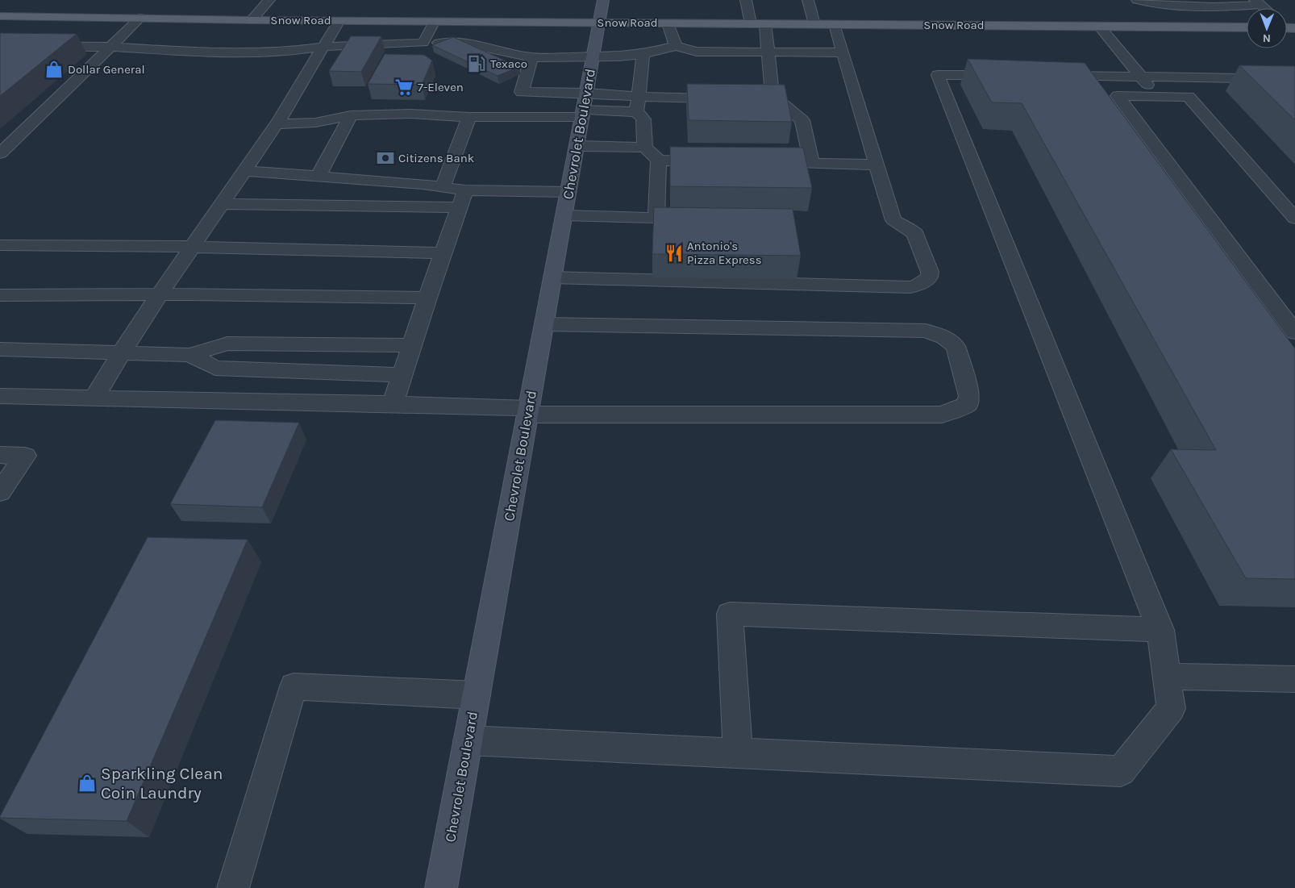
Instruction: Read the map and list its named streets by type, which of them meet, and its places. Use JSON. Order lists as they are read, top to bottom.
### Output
{
  "streets": {
    "main road": ["Snow Road", "Chevrolet Boulevard"]
  },
  "crossings": [
    ["Snow Road", "Chevrolet Boulevard"]
  ],
  "places": {
    "fuel station": ["Texaco"],
    "shop": ["Dollar General", "Sparkling Clean Coin Laundry"],
    "supermarket": ["7-Eleven"],
    "bank": ["Citizens Bank"],
    "restaurant": ["Antonio's Pizza Express"]
  },
  "north": "bottom"
}
